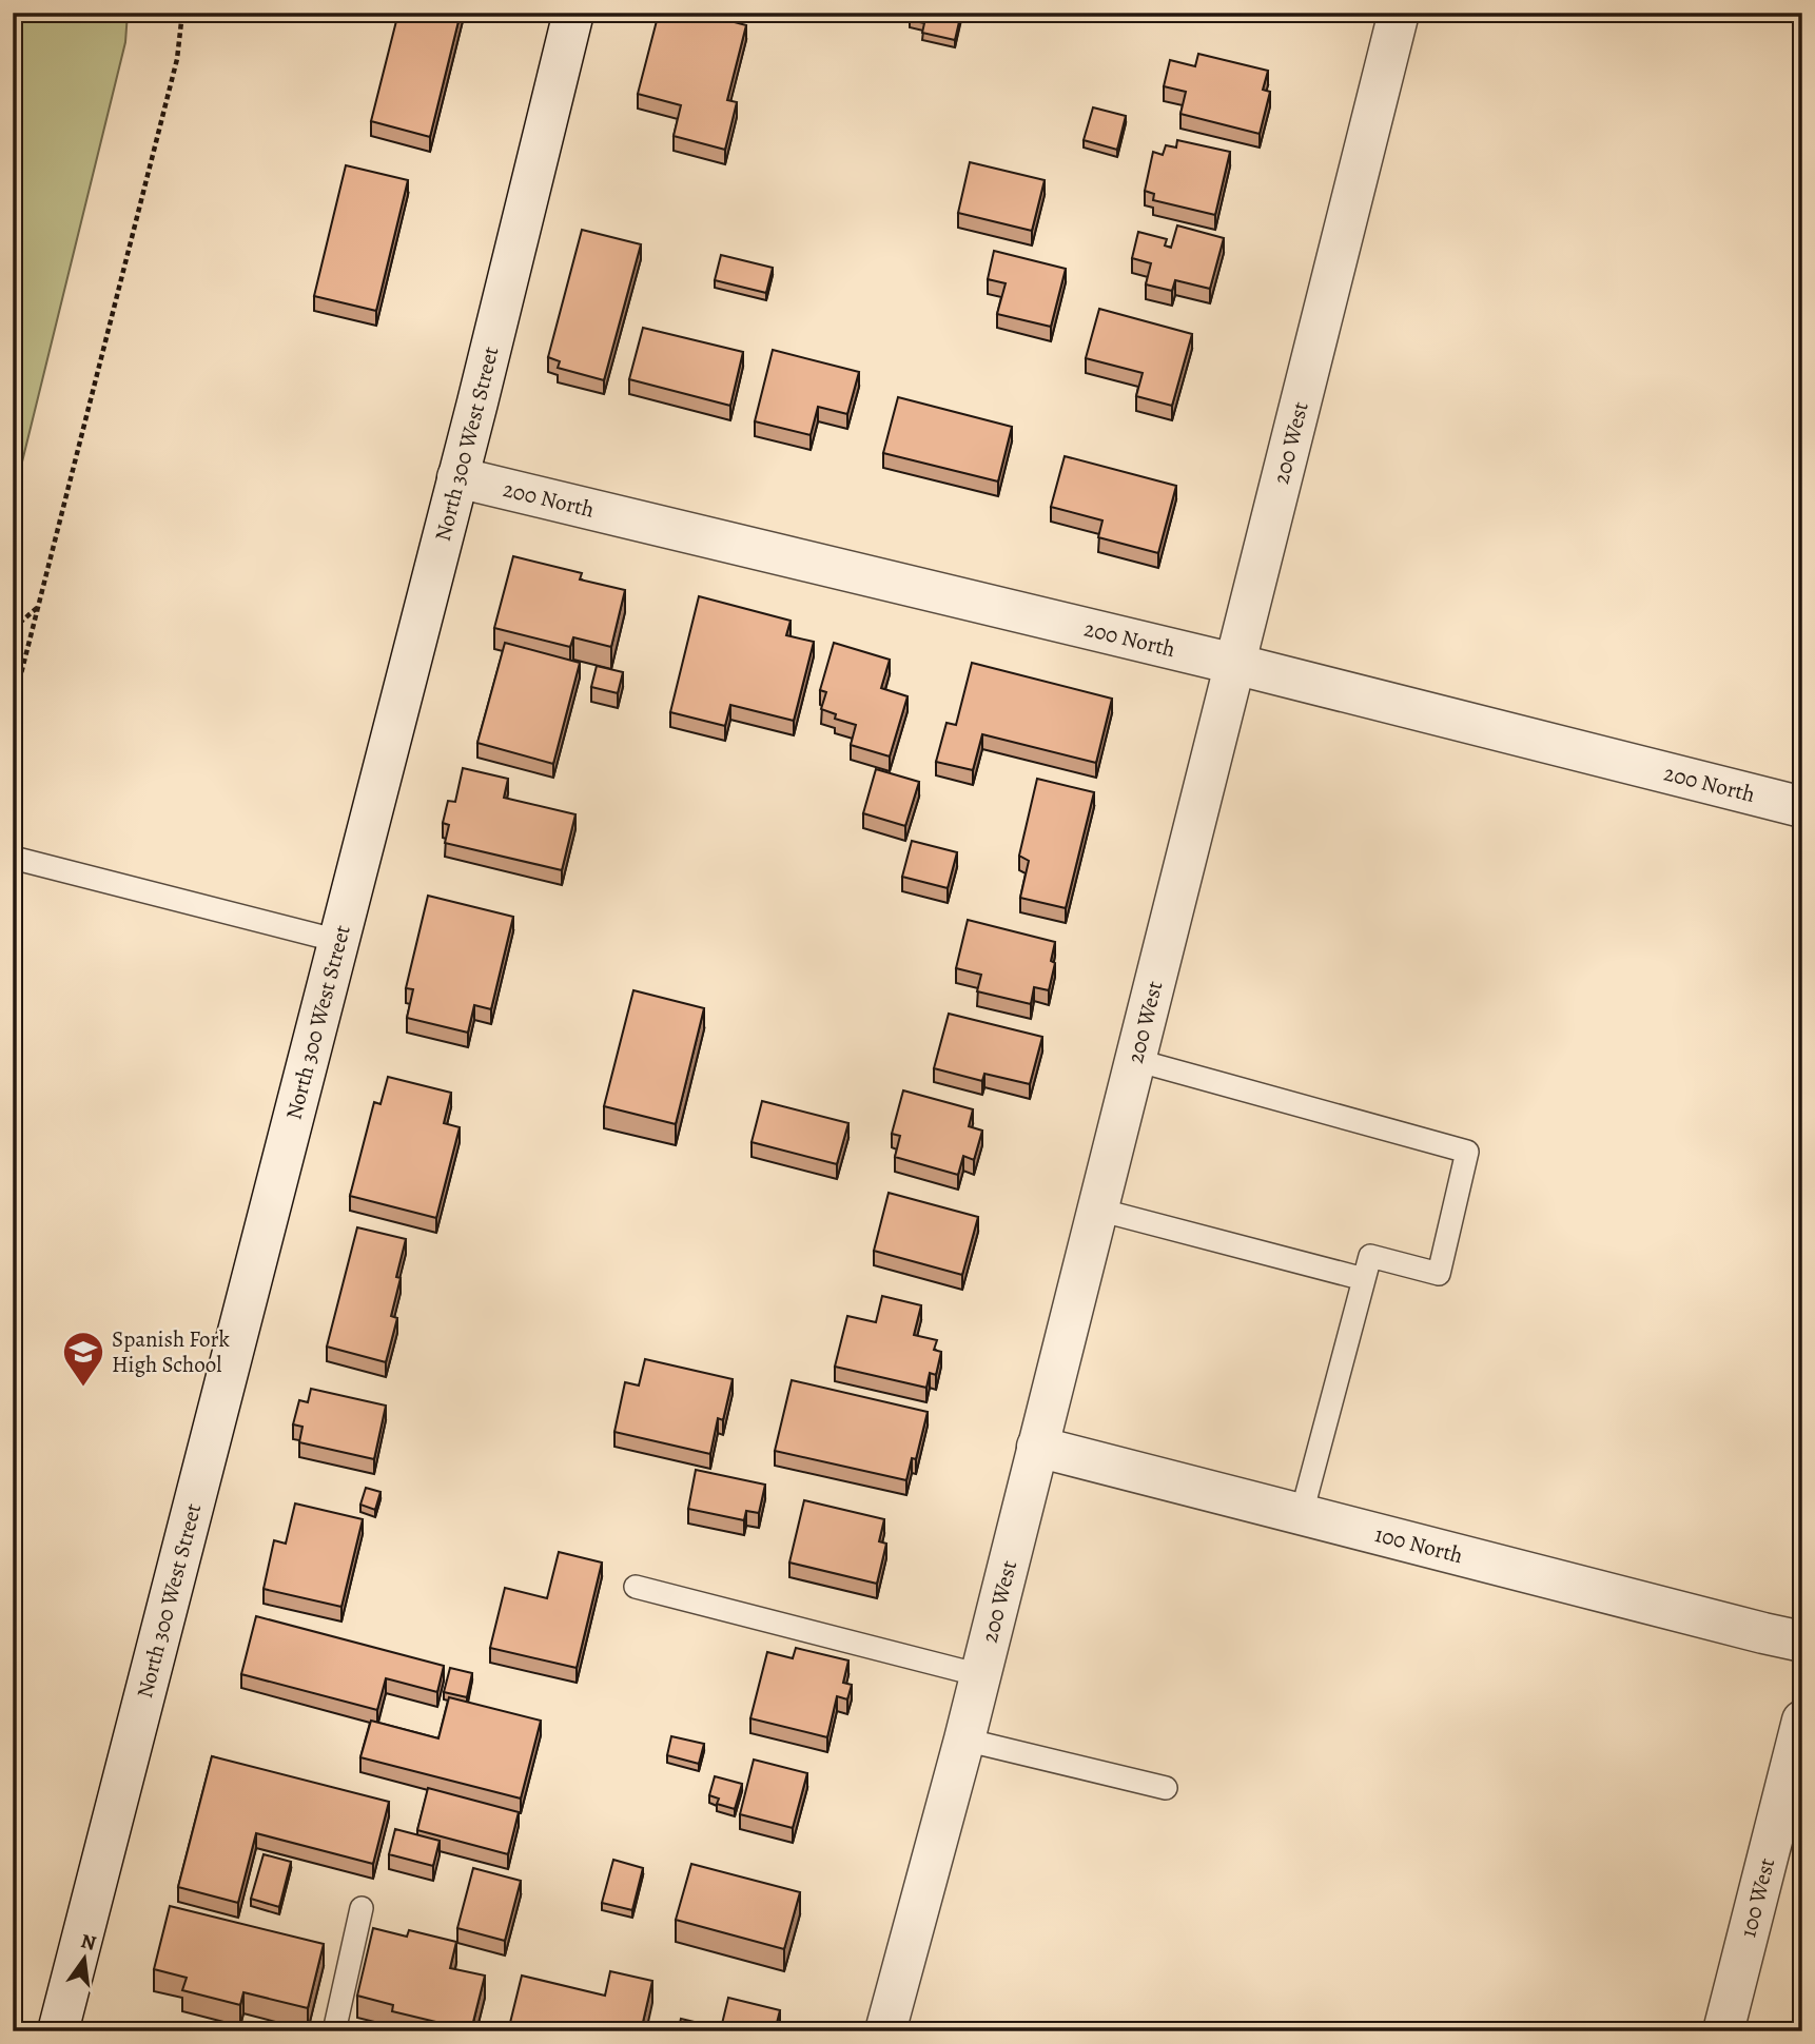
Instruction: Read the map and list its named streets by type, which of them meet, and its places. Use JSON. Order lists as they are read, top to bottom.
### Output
{
  "streets": {
    "street": [
      "North 300 West Street",
      "200 West",
      "200 North",
      "100 North",
      "100 West"
    ]
  },
  "crossings": [
    ["North 300 West Street", "200 North"],
    ["200 West", "200 North"],
    ["200 West", "100 North"]
  ],
  "places": {
    "school or university": ["Spanish Fork High School"]
  },
  "north": "top"
}
